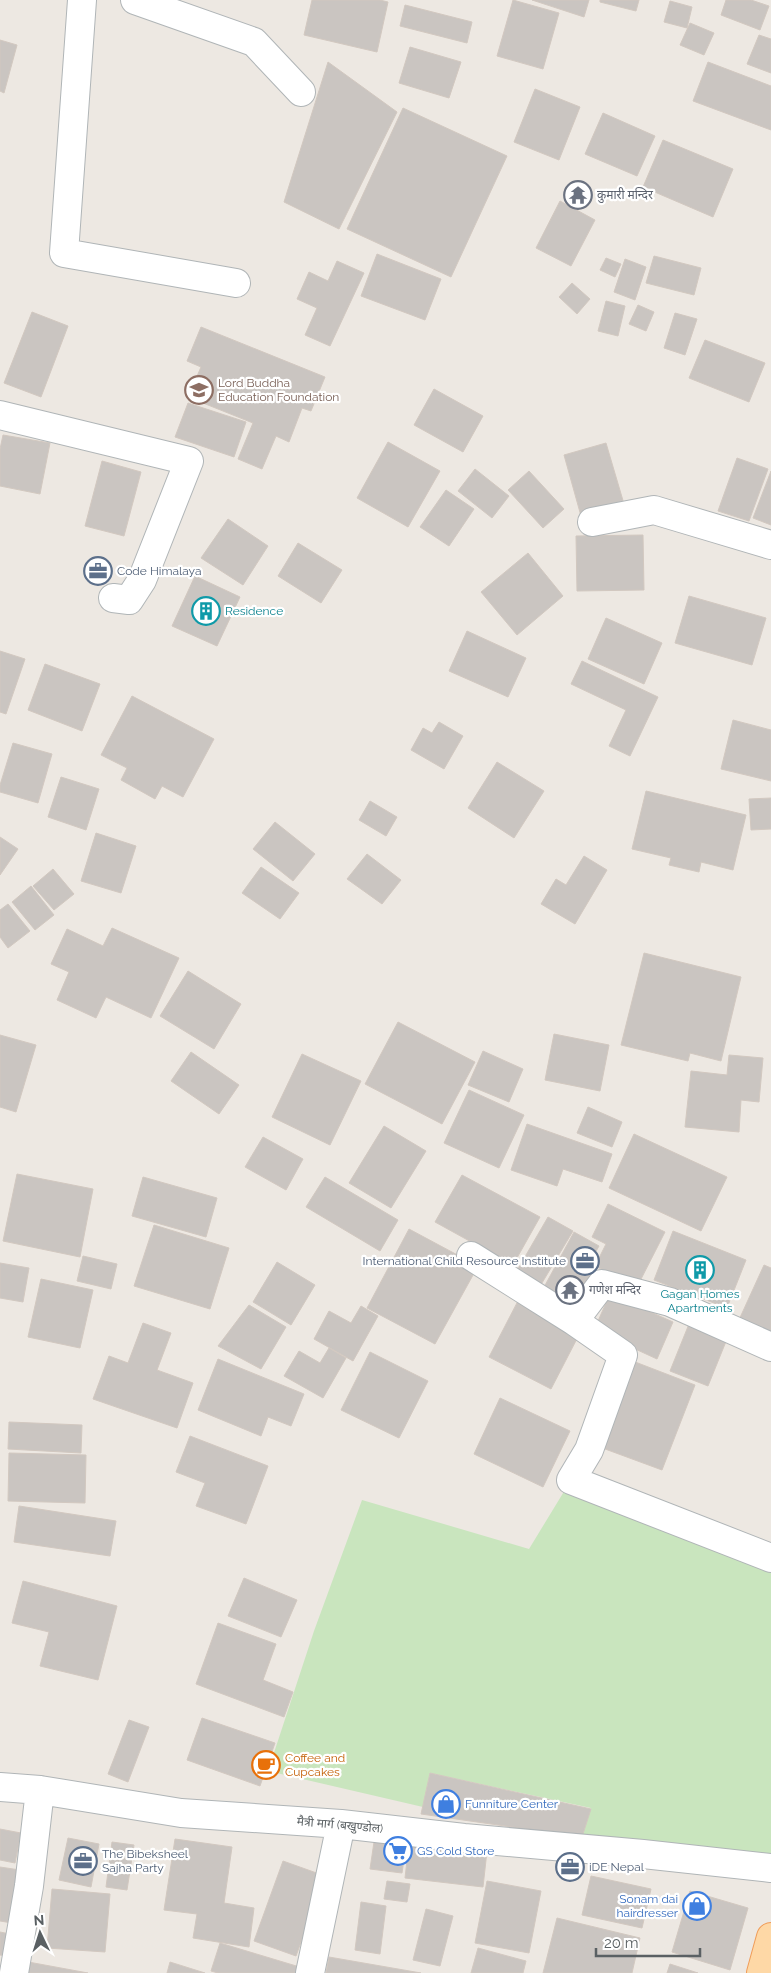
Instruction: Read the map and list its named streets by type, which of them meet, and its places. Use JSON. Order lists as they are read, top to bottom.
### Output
{
  "streets": {
    "street": ["मैत्री मार्ग (बखुण्डोल)"]
  },
  "places": {
    "temple": ["कुमारी मन्दिर", "गणेश मन्दिर"],
    "school or university": ["Lord Buddha Education Foundation"],
    "office": [
      "Code Himalaya",
      "International Child Resource Institute",
      "The Bibeksheel Sajha Party",
      "iDE Nepal"
    ],
    "building": ["Residence", "Gagan Homes Apartments"],
    "cafe": ["Coffee and Cupcakes"],
    "shop": ["Funniture Center", "Sonam dai hairdresser"],
    "supermarket": ["GS Cold Store"]
  },
  "scale_bar": "20 m",
  "north": "top"
}
